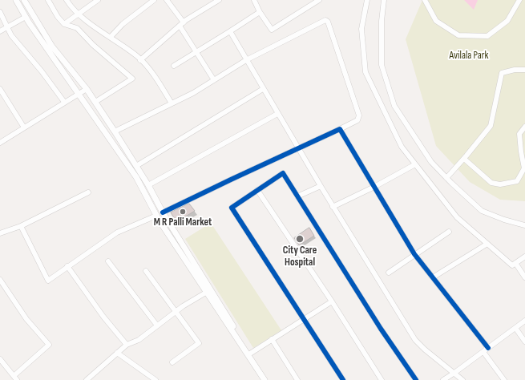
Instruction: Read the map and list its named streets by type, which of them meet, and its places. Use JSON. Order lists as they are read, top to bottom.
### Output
{
  "parks": ["Avilala Park"],
  "places": ["M R Palli Market", "City Care Hospital"]
}
